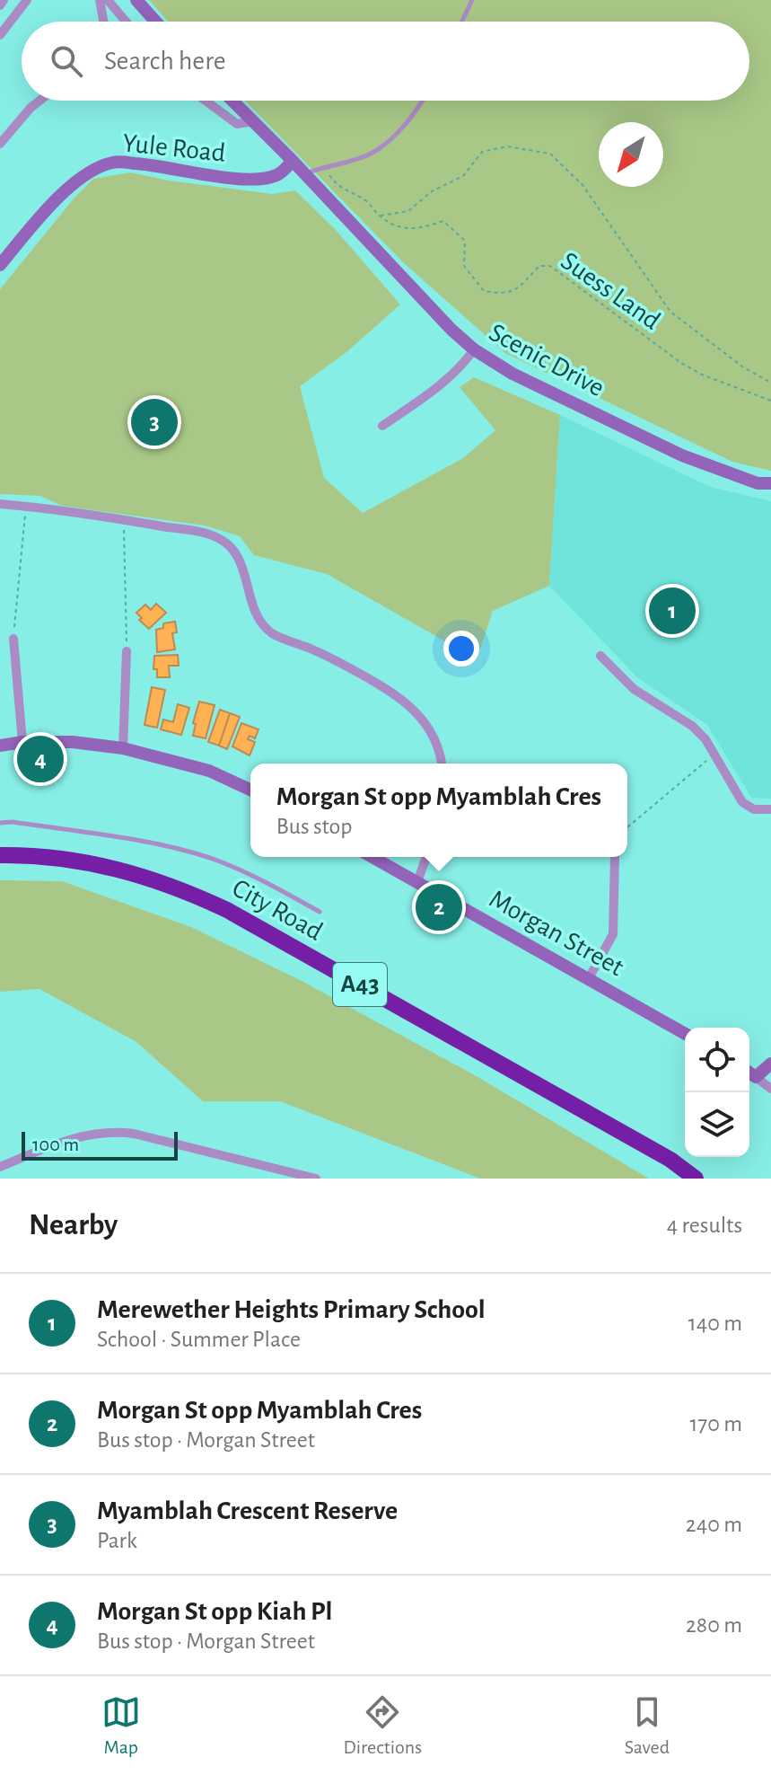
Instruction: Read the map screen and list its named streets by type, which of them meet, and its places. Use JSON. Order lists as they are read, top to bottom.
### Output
{
  "streets": {
    "highway": ["City Road", "A43"],
    "street": ["Yule Road", "Scenic Drive", "Morgan Street"],
    "path": ["Suess Land"]
  },
  "crossings": [
    ["Yule Road", "Scenic Drive"]
  ],
  "scale_bar": "100 m",
  "north": "bottom left",
  "page": {
    "search": "Search here",
    "pins": [
      "3",
      "1",
      "4",
      "2"
    ],
    "popup": ["Morgan St opp Myamblah Cres", "Bus stop"],
    "scale": "100 m",
    "heading": ["Nearby", "4 results"],
    "list": [
      {
        "mark": "1",
        "name": "Merewether Heights Primary School",
        "note": "School · Summer Place",
        "value": "140 m"
      },
      {
        "mark": "2",
        "name": "Morgan St opp Myamblah Cres",
        "note": "Bus stop · Morgan Street",
        "value": "170 m"
      },
      {
        "mark": "3",
        "name": "Myamblah Crescent Reserve",
        "note": "Park",
        "value": "240 m"
      },
      {
        "mark": "4",
        "name": "Morgan St opp Kiah Pl",
        "note": "Bus stop · Morgan Street",
        "value": "280 m"
      }
    ],
    "nav": ["Map", "Directions", "Saved"]
  }
}
